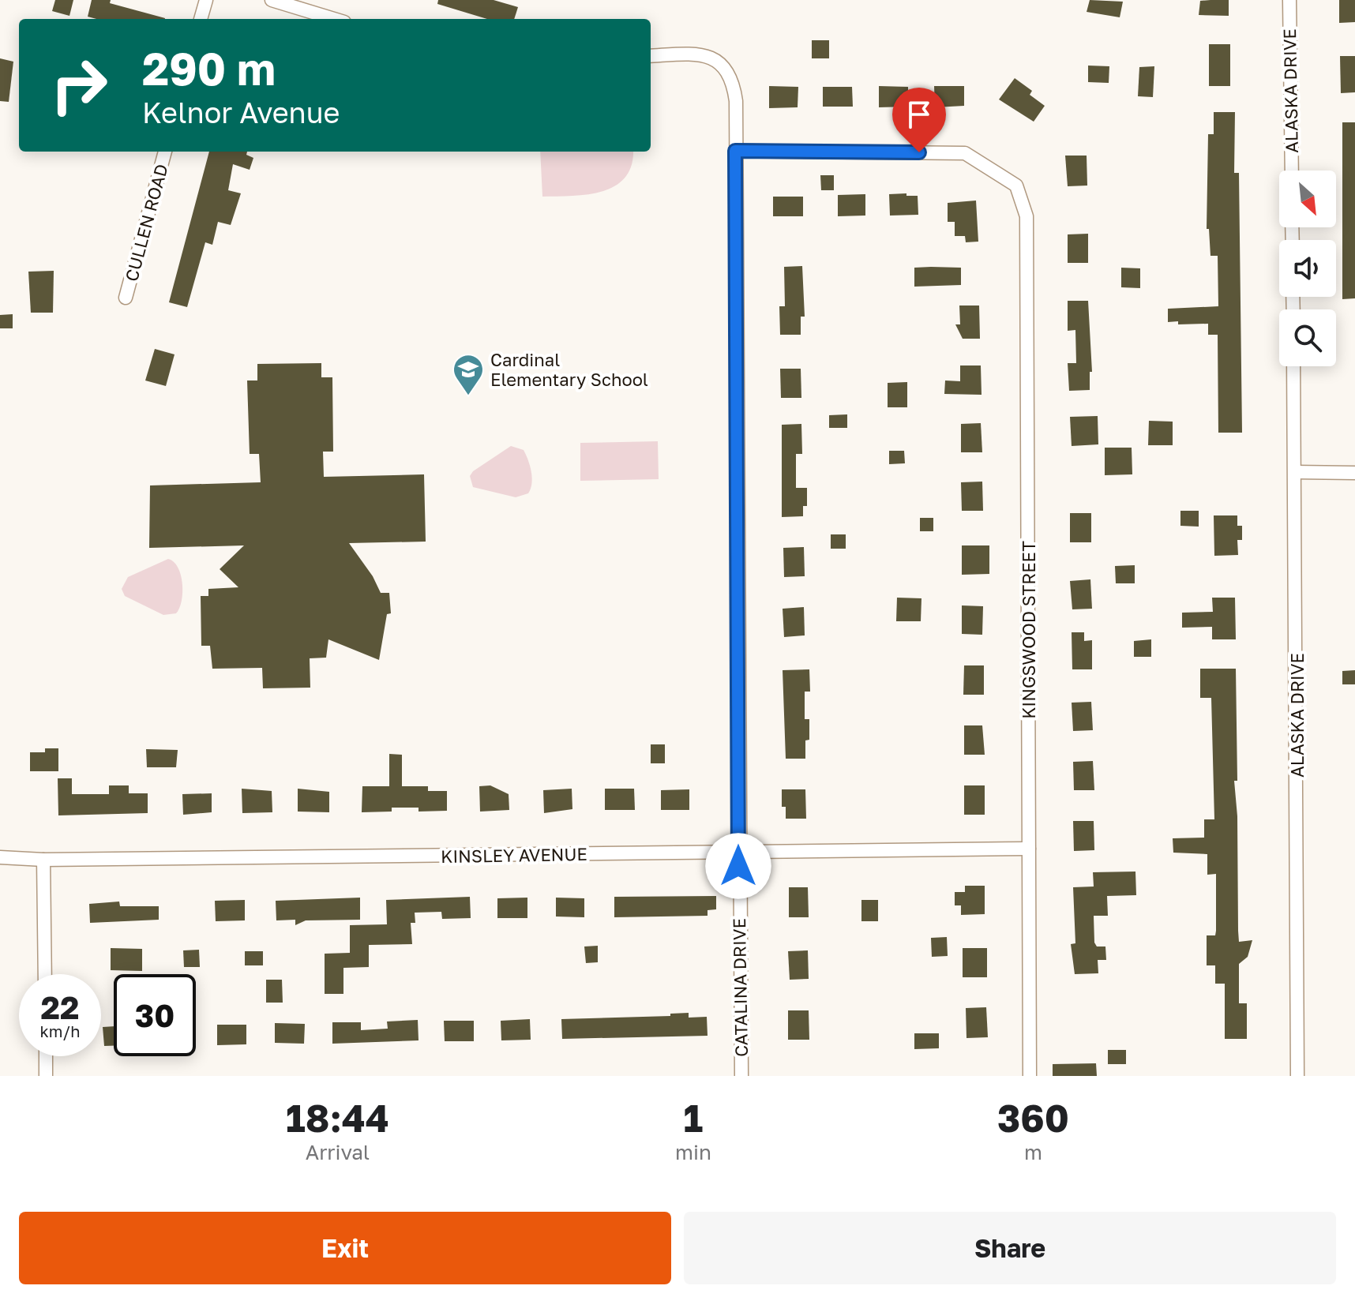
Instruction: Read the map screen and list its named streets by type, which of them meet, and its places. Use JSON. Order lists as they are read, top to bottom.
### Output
{
  "streets": {
    "street": [
      "ALASKA DRIVE",
      "CULLEN ROAD",
      "KINGSWOOD STREET",
      "KINSLEY AVENUE",
      "CATALINA DRIVE"
    ]
  },
  "crossings": [
    ["KINGSWOOD STREET", "KINSLEY AVENUE"],
    ["KINGSWOOD STREET", "CATALINA DRIVE"],
    ["KINSLEY AVENUE", "CATALINA DRIVE"]
  ],
  "places": {
    "school or university": ["Cardinal Elementary School"]
  },
  "north": "bottom right",
  "page": {
    "turn": ["290 m", "Kelnor Avenue"],
    "speed": "22 km/h",
    "limit": "30",
    "eta": [
      "18:44",
      "Arrival",
      "1",
      "min",
      "360",
      "m"
    ],
    "buttons": ["Exit", "Share"]
  }
}
